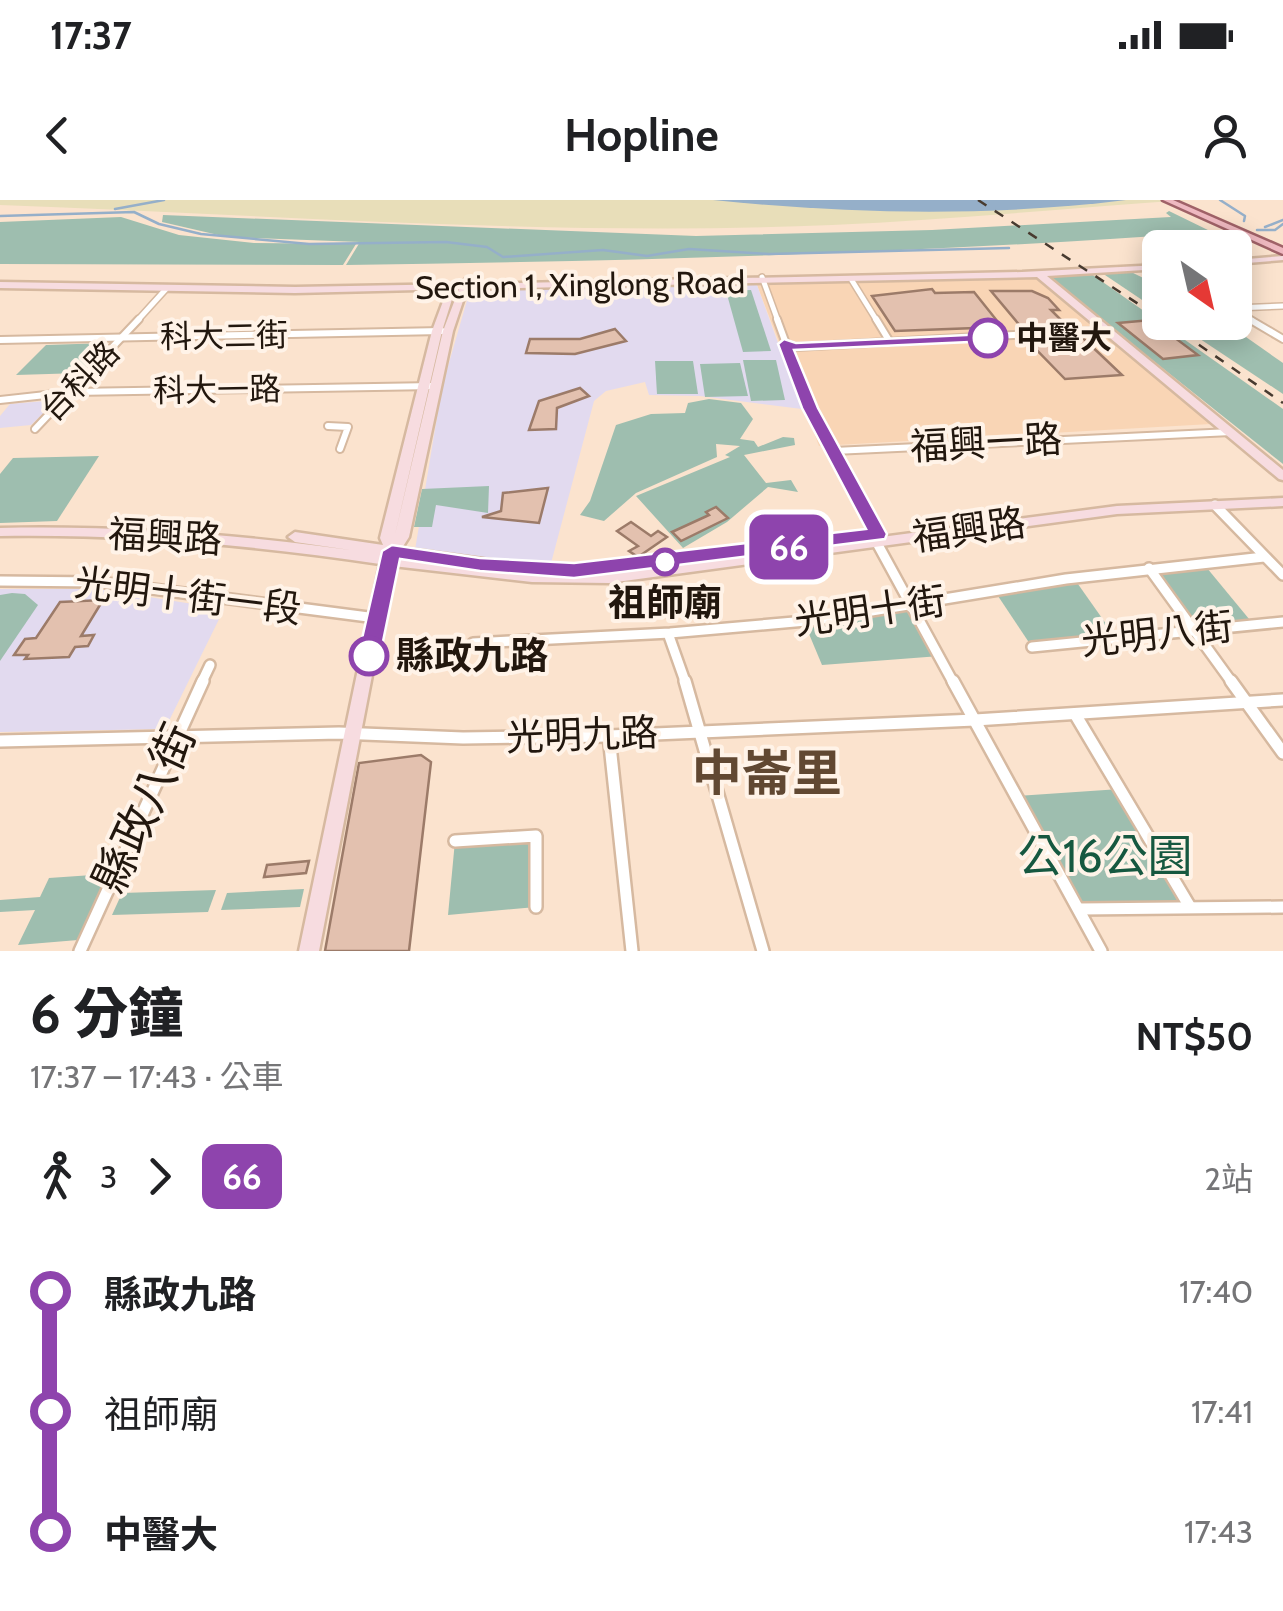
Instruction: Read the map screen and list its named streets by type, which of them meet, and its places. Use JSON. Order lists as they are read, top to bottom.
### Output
{
  "streets": {
    "street": [
      "Section 1, Xinglong Road",
      "科大二街",
      "台科路",
      "科大一路",
      "福興一路",
      "福興路",
      "光明十街一段",
      "光明十街",
      "光明八街",
      "光明九路",
      "縣政八街"
    ]
  },
  "crossings": [
    ["Section 1, Xinglong Road", "台科路"],
    ["科大二街", "台科路"],
    ["台科路", "科大一路"],
    ["光明九路", "縣政八街"]
  ],
  "districts": ["中崙里"],
  "parks": ["公16公園"],
  "places": ["中醫大", "祖師廟", "縣政九路"],
  "lines": ["bus line 66"],
  "north": "bottom right",
  "page": {
    "status": "17:37",
    "header": "Hopline",
    "on_map": "66",
    "heading": ["6 分鐘", "17:37 – 17:43 · 公車", "NT$50"],
    "legs": ["3", "66", "2站"],
    "list": [
      {
        "name": "縣政九路",
        "value": "17:40"
      },
      {
        "name": "祖師廟",
        "value": "17:41"
      },
      {
        "name": "中醫大",
        "value": "17:43"
      }
    ]
  }
}
